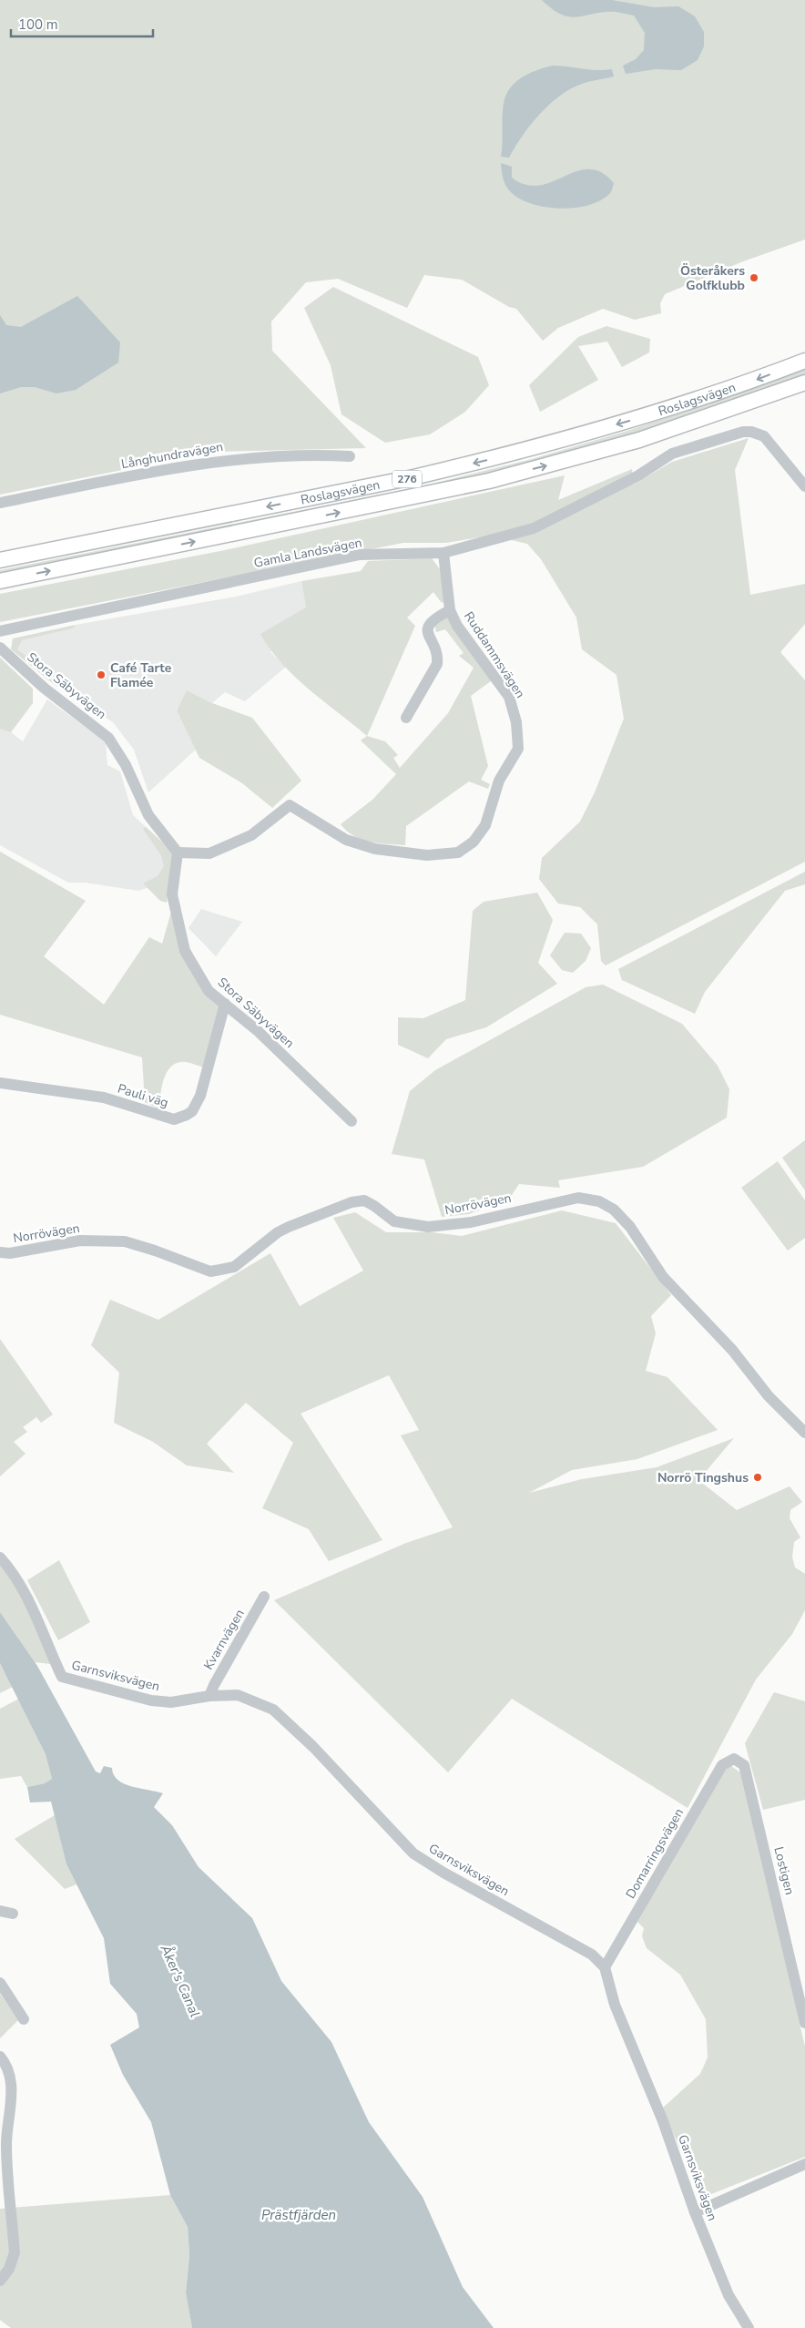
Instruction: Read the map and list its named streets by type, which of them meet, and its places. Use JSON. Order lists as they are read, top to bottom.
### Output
{
  "streets": {
    "main road": ["Roslagsvägen", "276"],
    "street": [
      "Långhundravägen",
      "Gamla Landsvägen",
      "Ruddammsvägen",
      "Stora Säbyvägen",
      "Pauli väg",
      "Norrövägen",
      "Kvarnvägen",
      "Garnsviksvägen",
      "Domarringsvägen",
      "Lostigen"
    ]
  },
  "crossings": [
    ["Gamla Landsvägen", "Ruddammsvägen"],
    ["Ruddammsvägen", "Stora Säbyvägen"],
    ["Stora Säbyvägen", "Pauli väg"],
    ["Kvarnvägen", "Garnsviksvägen"],
    ["Garnsviksvägen", "Domarringsvägen"],
    ["Domarringsvägen", "Lostigen"]
  ],
  "water": ["Åker's Canal", "Prästfjärden"],
  "places": ["Österåkers Golfklubb", "Café Tarte Flamée", "Norrö Tingshus"],
  "scale_bar": "100 m"
}
